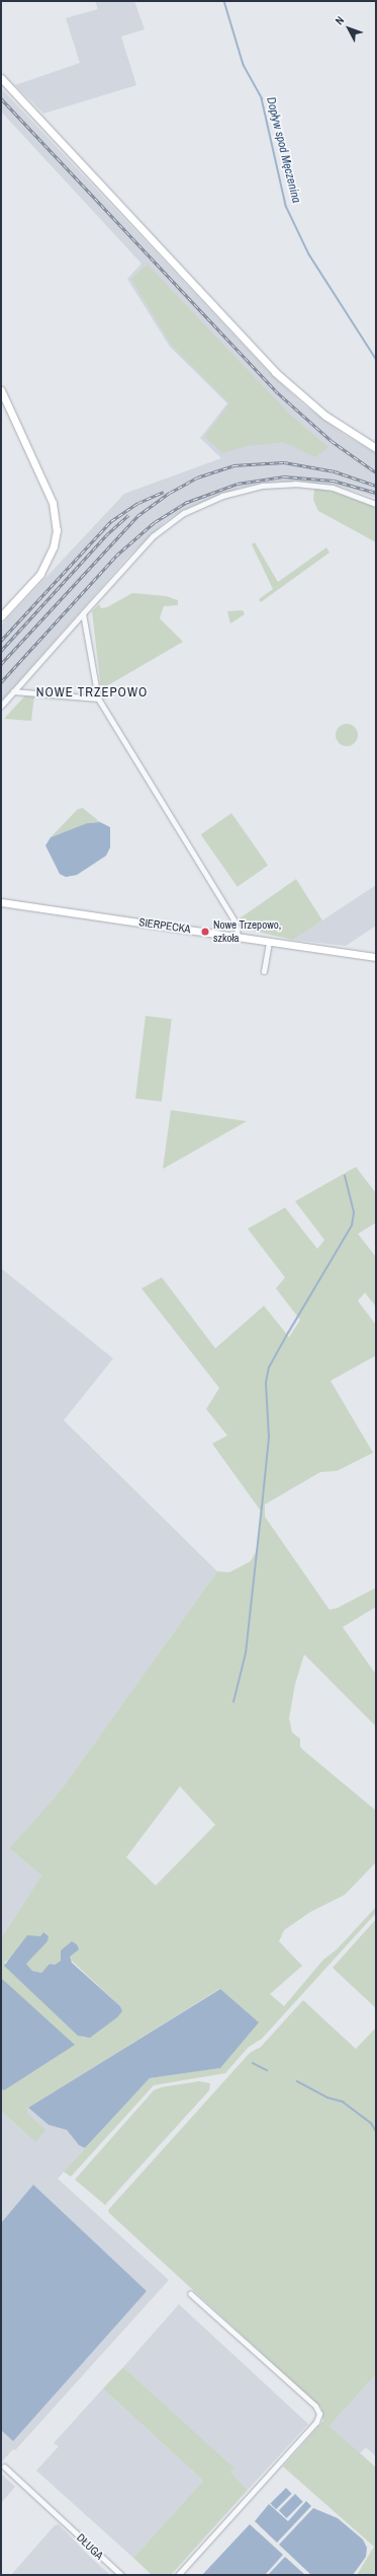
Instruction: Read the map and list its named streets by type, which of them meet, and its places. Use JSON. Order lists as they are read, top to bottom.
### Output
{
  "streets": {
    "street": ["SIERPECKA", "DŁUGA"]
  },
  "districts": ["NOWE TRZEPOWO"],
  "water": ["Dopływ spod Męczenina"],
  "places": ["Nowe Trzepowo, szkoła"],
  "north": "top left"
}
